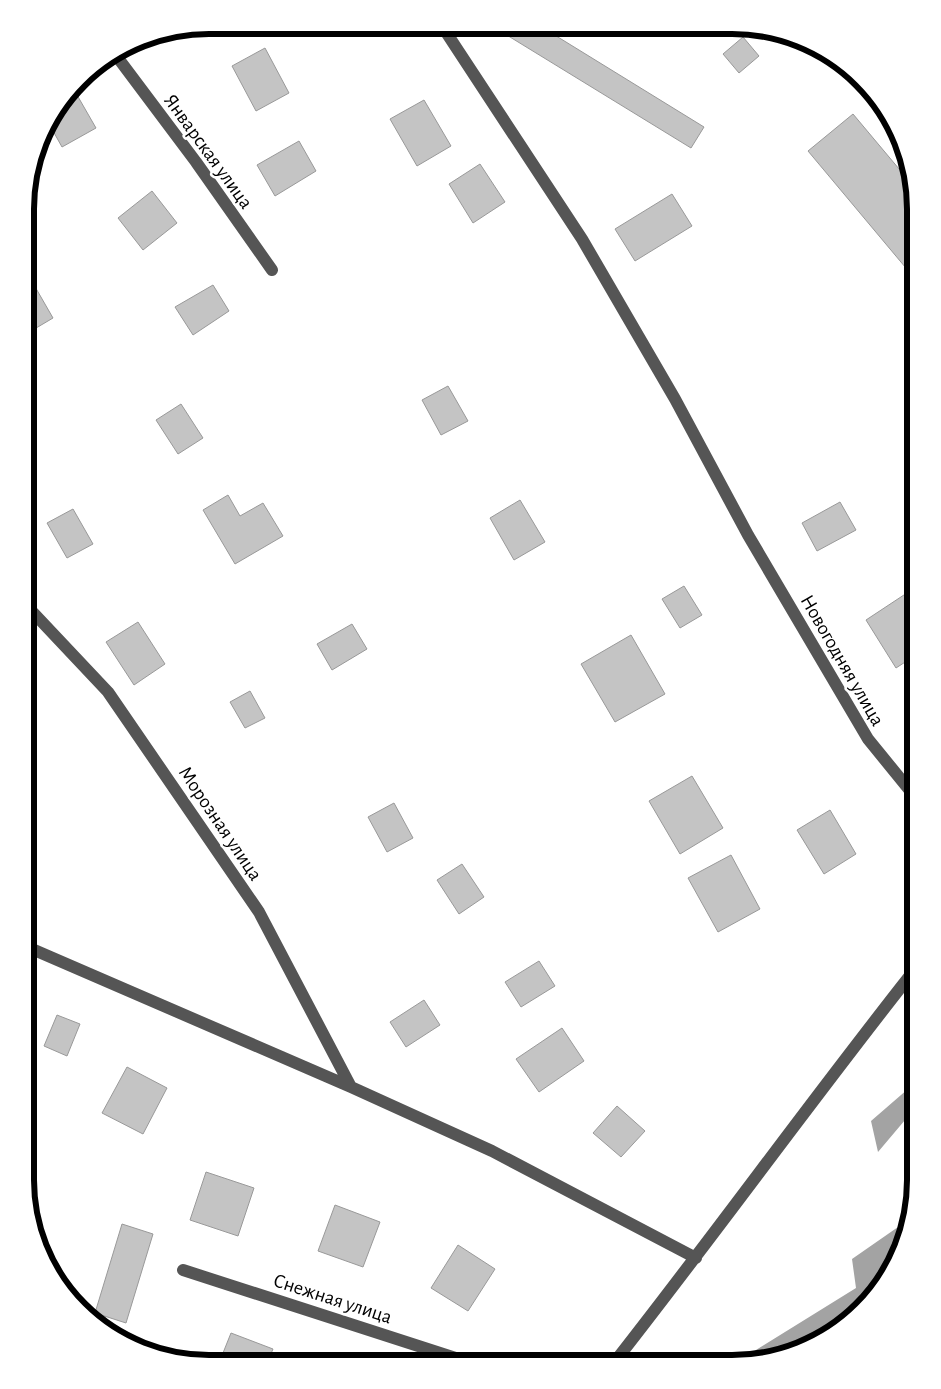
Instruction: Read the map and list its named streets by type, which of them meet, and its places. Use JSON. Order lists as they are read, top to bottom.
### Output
{
  "streets": {
    "street": [
      "Январская улица",
      "Новогодняя улица",
      "Морозная улица",
      "Снежная улица"
    ]
  }
}
